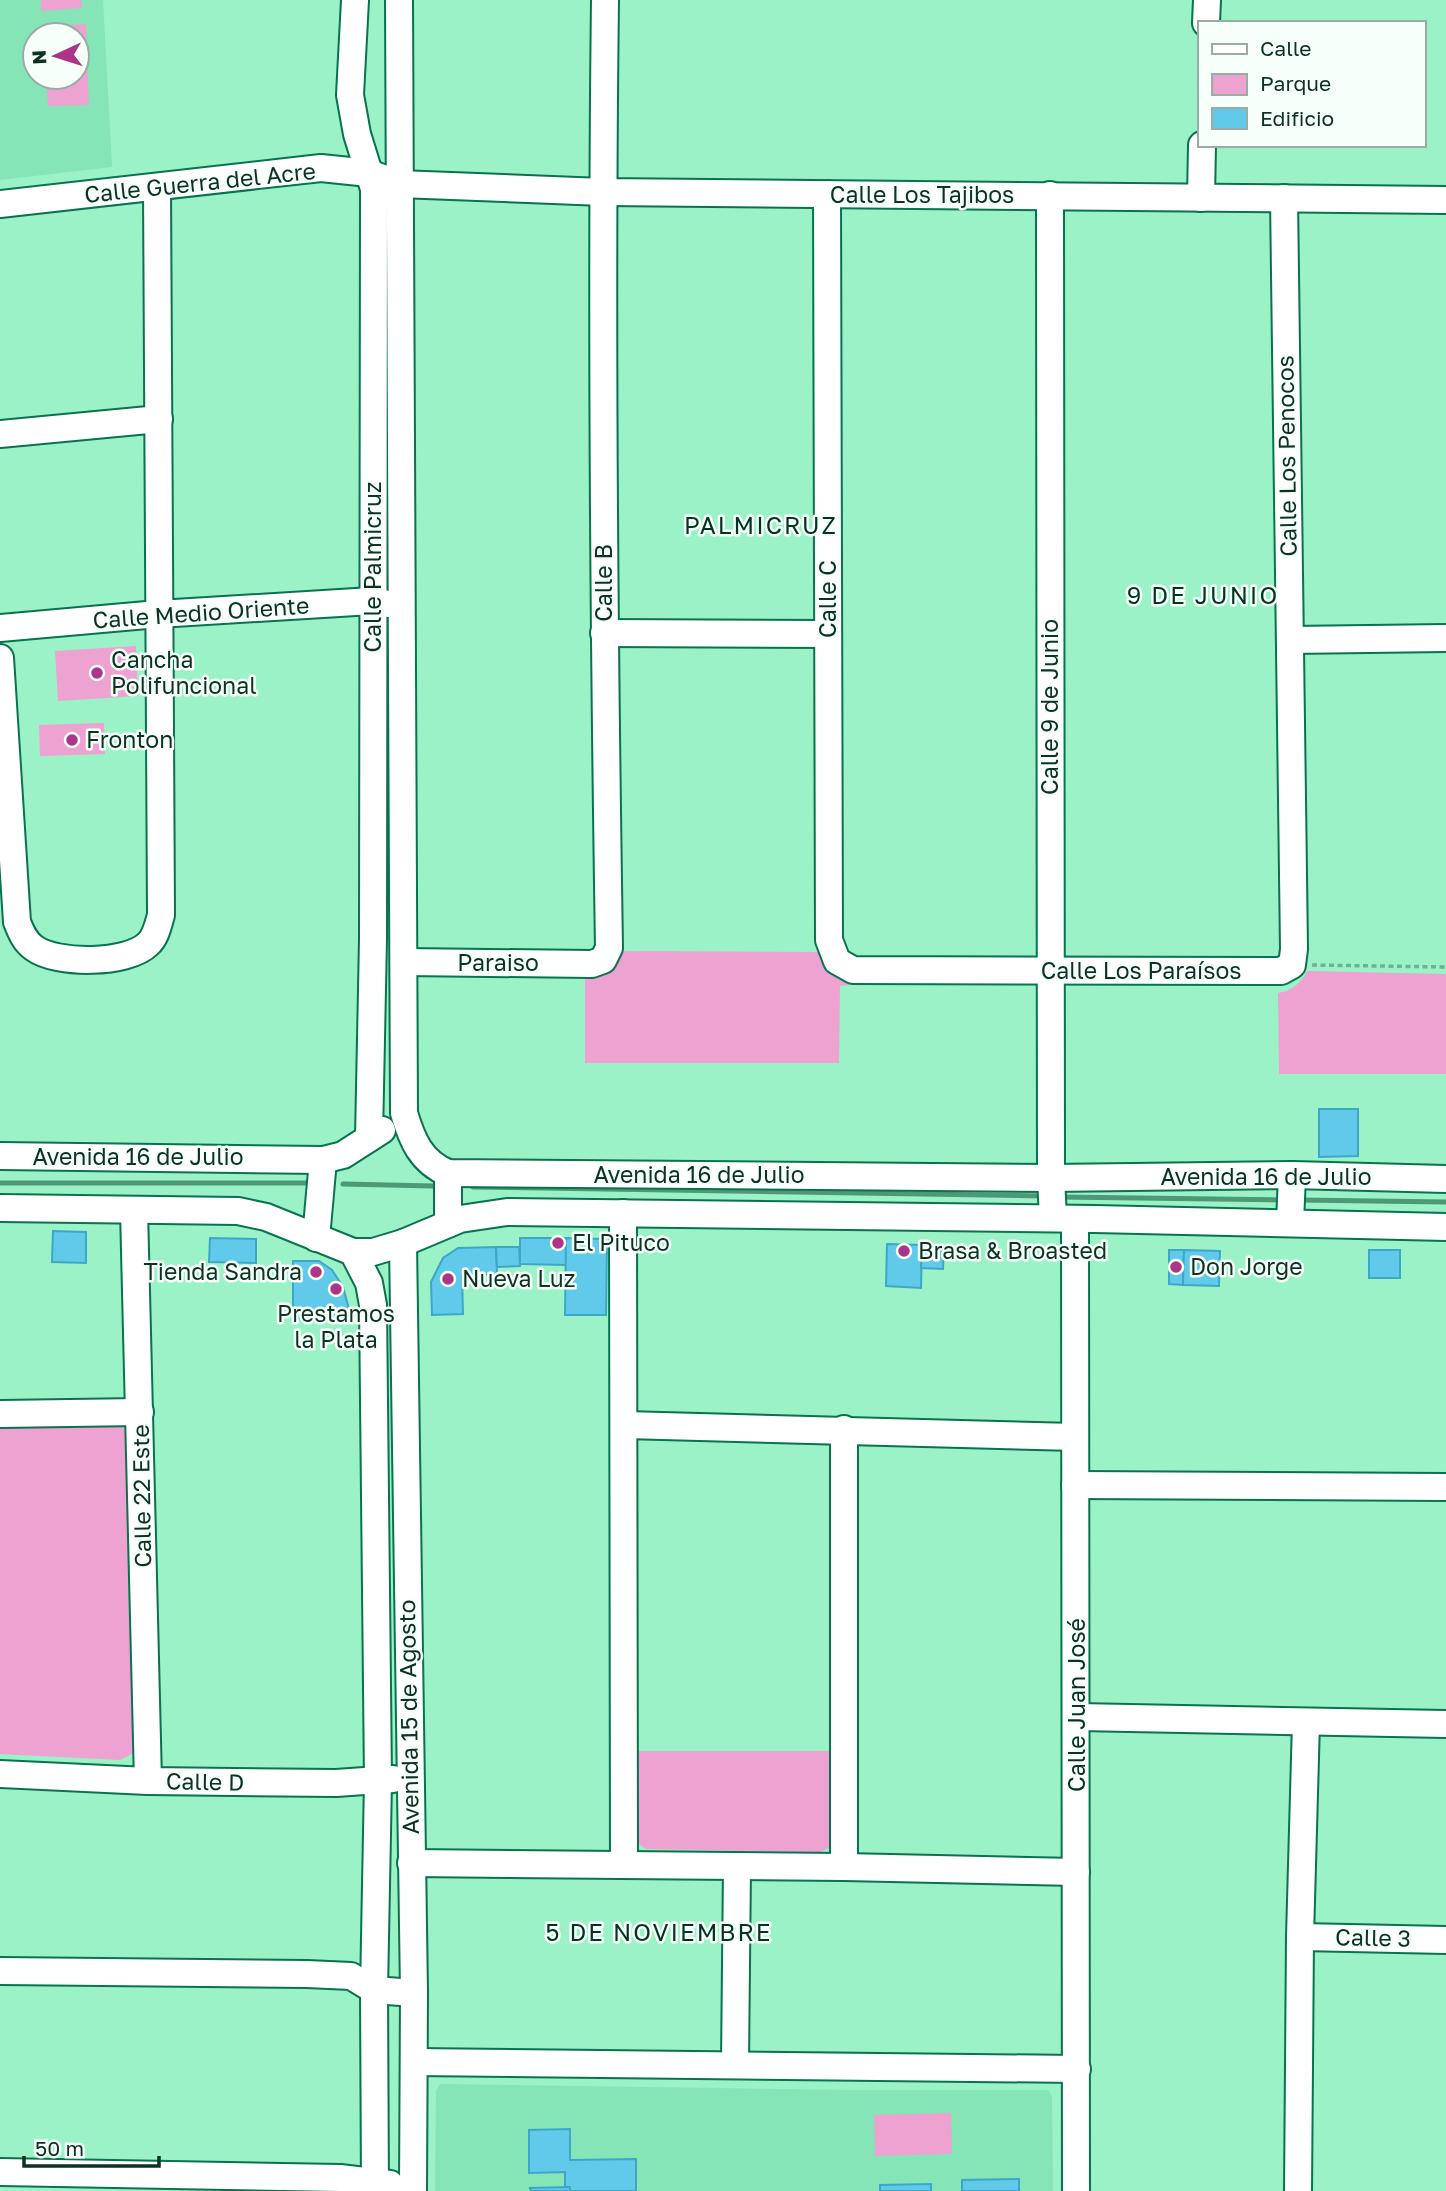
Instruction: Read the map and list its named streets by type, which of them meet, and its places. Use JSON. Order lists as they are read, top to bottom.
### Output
{
  "streets": {
    "street": [
      "Calle Guerra del Acre",
      "Calle Los Tajibos",
      "Calle Los Penocos",
      "Calle Palmicruz",
      "Calle B",
      "Calle C",
      "Calle Medio Oriente",
      "Calle 9 de Junio",
      "Paraiso",
      "Calle Los Paraísos",
      "Avenida 16 de Julio",
      "Calle 22 Este",
      "Calle Juan José",
      "Avenida 15 de Agosto",
      "Calle D",
      "Calle 3"
    ]
  },
  "crossings": [
    ["Calle Guerra del Acre", "Calle Los Tajibos"],
    ["Calle Guerra del Acre", "Calle Palmicruz"],
    ["Calle Los Tajibos", "Calle Los Penocos"],
    ["Calle Los Tajibos", "Calle Palmicruz"],
    ["Calle Los Tajibos", "Calle B"],
    ["Calle Los Tajibos", "Calle C"],
    ["Calle Los Tajibos", "Calle 9 de Junio"],
    ["Calle Los Penocos", "Calle Los Paraísos"],
    ["Calle Palmicruz", "Calle Medio Oriente"],
    ["Calle Palmicruz", "Paraiso"],
    ["Calle Palmicruz", "Avenida 16 de Julio"],
    ["Calle B", "Paraiso"],
    ["Calle C", "Calle Los Paraísos"],
    ["Calle 9 de Junio", "Calle Los Paraísos"],
    ["Calle 9 de Junio", "Avenida 16 de Julio"],
    ["Calle 9 de Junio", "Calle Juan José"],
    ["Avenida 16 de Julio", "Calle 22 Este"],
    ["Avenida 16 de Julio", "Calle Juan José"],
    ["Avenida 16 de Julio", "Avenida 15 de Agosto"],
    ["Calle 22 Este", "Calle D"],
    ["Avenida 15 de Agosto", "Calle D"]
  ],
  "districts": ["PALMICRUZ", "9 DE JUNIO", "5 DE NOVIEMBRE"],
  "places": [
    "Cancha Polifuncional",
    "Fronton",
    "El Pituco",
    "Brasa & Broasted",
    "Don Jorge",
    "Tienda Sandra",
    "Nueva Luz",
    "Prestamos la Plata"
  ],
  "legend": ["Calle", "Parque", "Edificio"],
  "scale_bar": "50 m",
  "north": "left"
}
